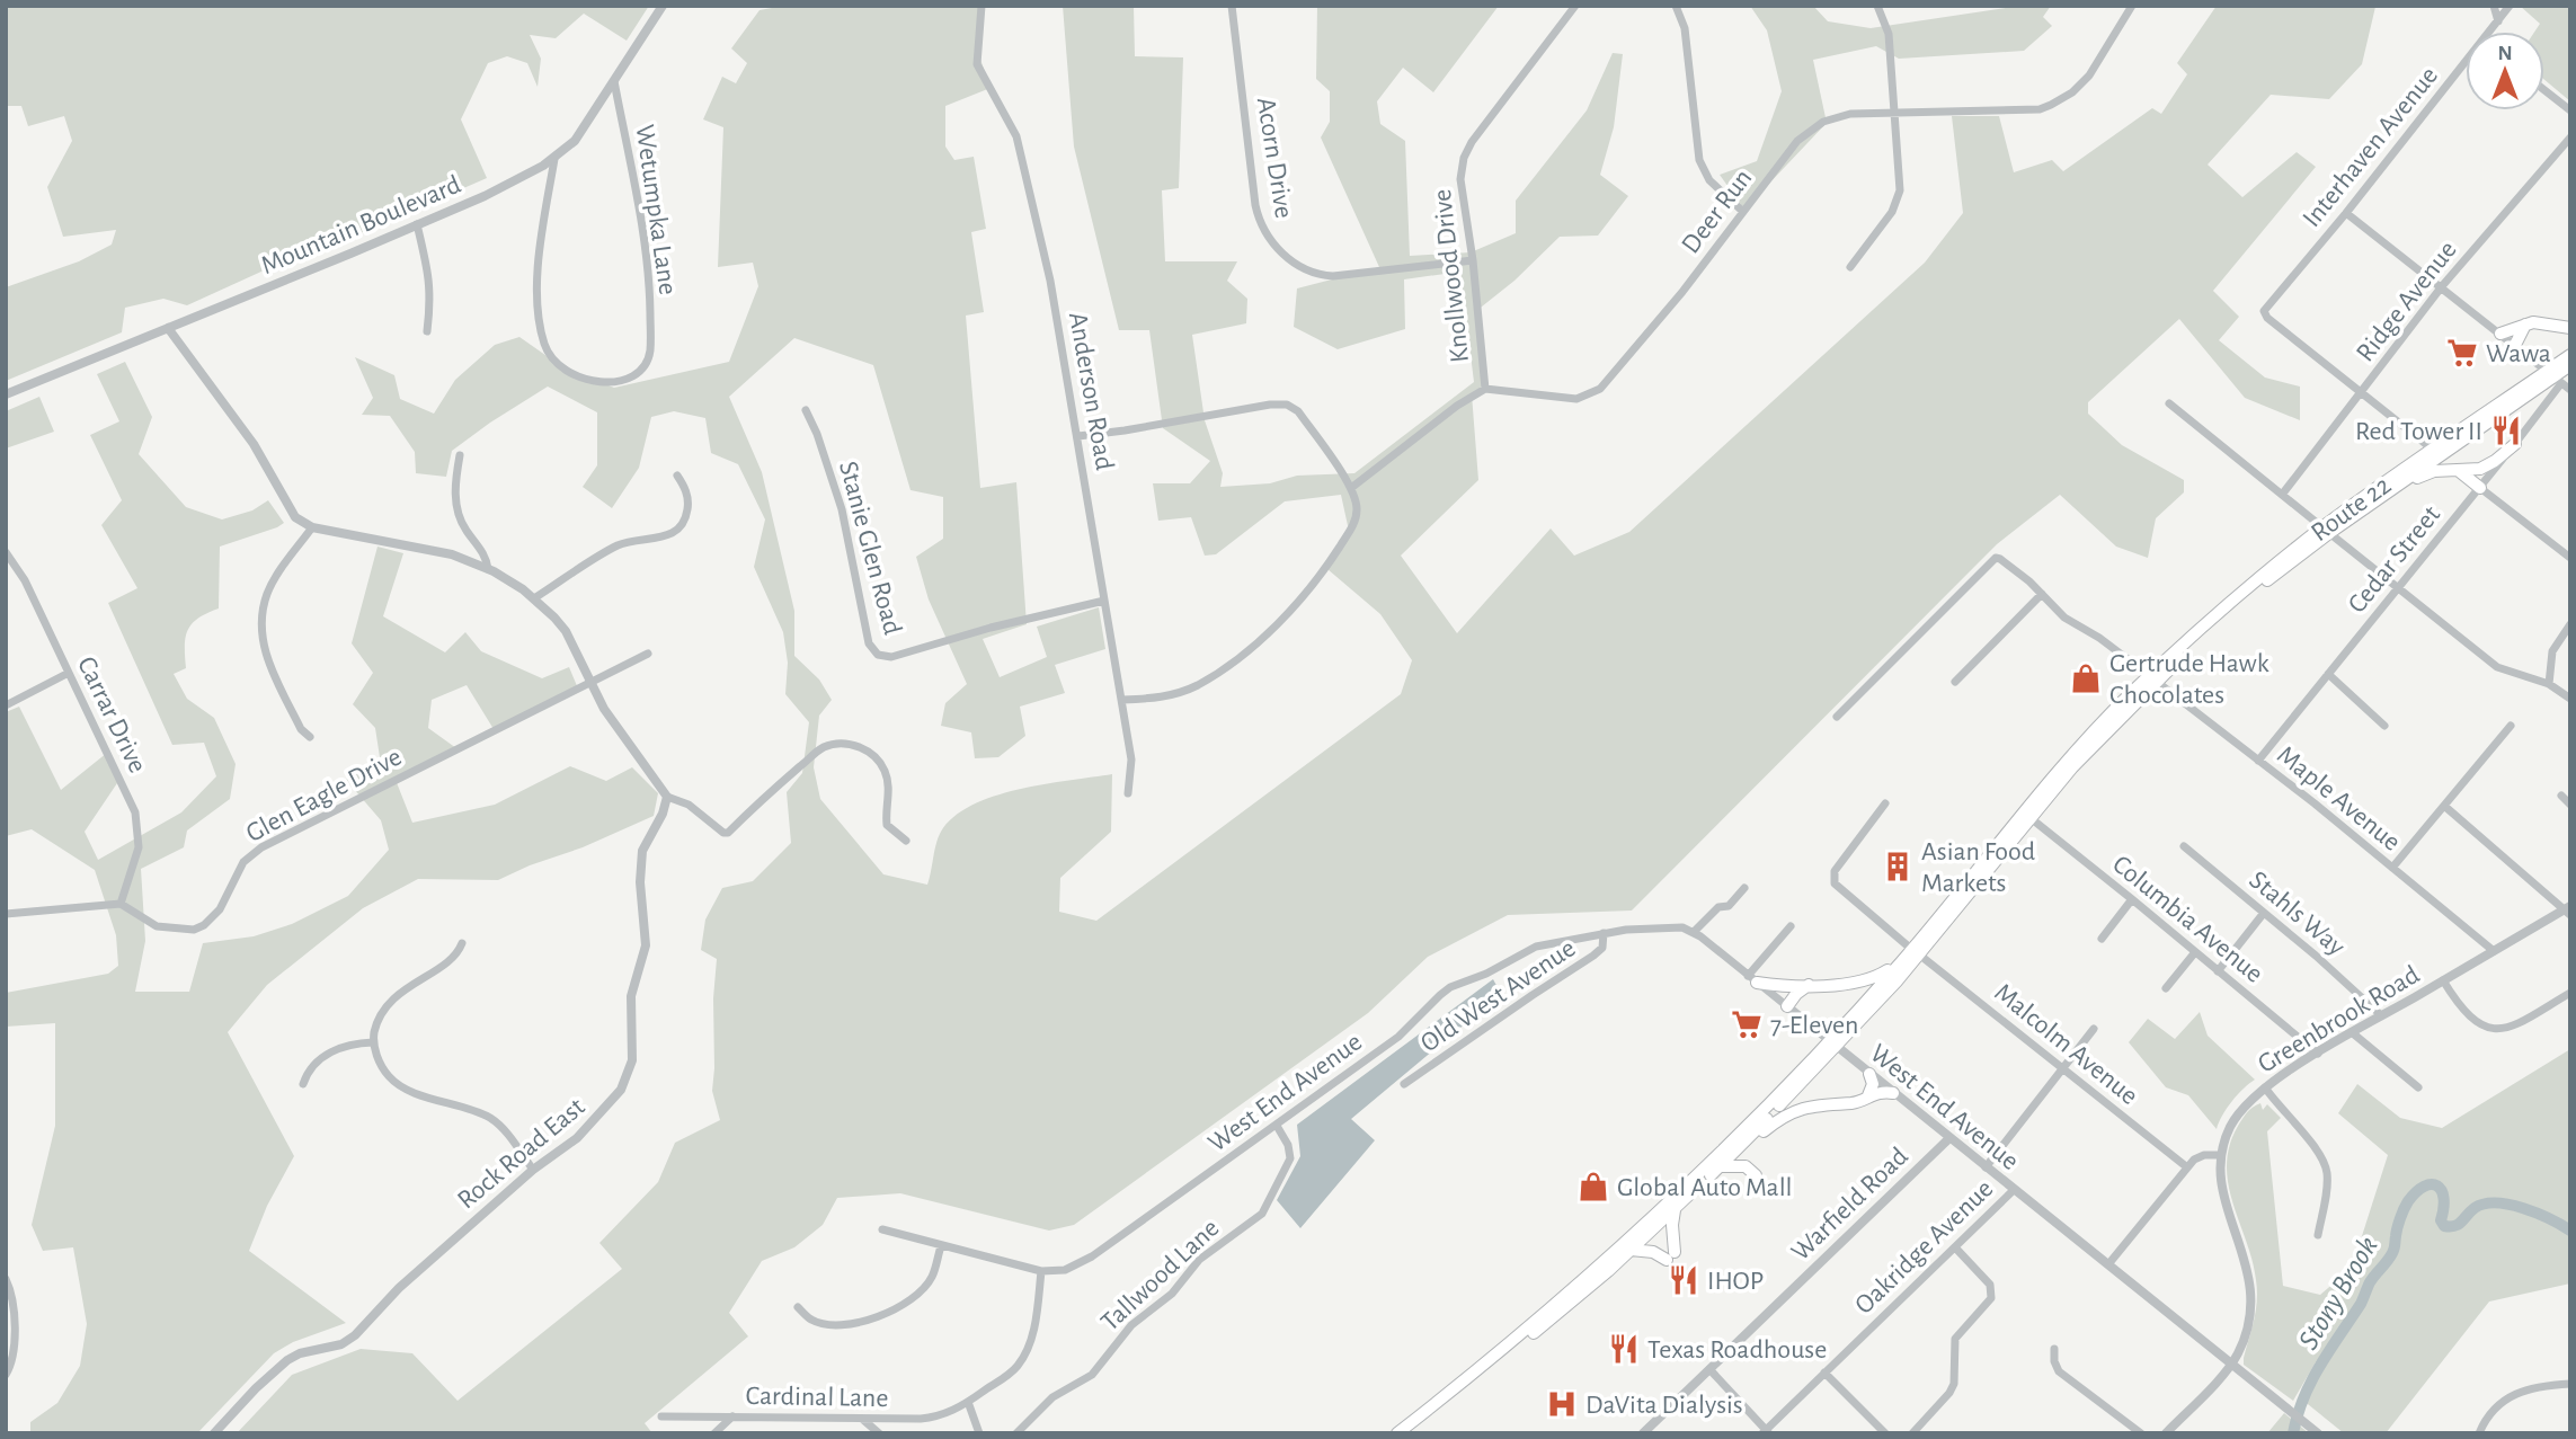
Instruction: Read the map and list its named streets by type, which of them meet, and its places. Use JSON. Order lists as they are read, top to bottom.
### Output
{
  "streets": {
    "highway": ["Route 22"],
    "street": [
      "Interhaven Avenue",
      "Acorn Drive",
      "Wetumpka Lane",
      "Deer Run",
      "Mountain Boulevard",
      "Knollwood Drive",
      "Ridge Avenue",
      "Anderson Road",
      "Stanie Glen Road",
      "Cedar Street",
      "Carrar Drive",
      "Glen Eagle Drive",
      "Maple Avenue",
      "Stahls Way",
      "Columbia Avenue",
      "Old West Avenue",
      "Greenbrook Road",
      "Malcolm Avenue",
      "West End Avenue",
      "Rock Road East",
      "Warfield Road",
      "Oakridge Avenue",
      "Tallwood Lane",
      "Cardinal Lane"
    ]
  },
  "crossings": [
    ["Interhaven Avenue", "Ridge Avenue"],
    ["Acorn Drive", "Knollwood Drive"],
    ["Wetumpka Lane", "Mountain Boulevard"],
    ["Deer Run", "Knollwood Drive"],
    ["Anderson Road", "Stanie Glen Road"],
    ["Route 22", "Cedar Street"],
    ["Route 22", "Maple Avenue"],
    ["Cedar Street", "Maple Avenue"],
    ["Carrar Drive", "Glen Eagle Drive"],
    ["Maple Avenue", "Greenbrook Road"],
    ["Stahls Way", "Greenbrook Road"],
    ["Columbia Avenue", "Greenbrook Road"],
    ["Old West Avenue", "West End Avenue"],
    ["Greenbrook Road", "West End Avenue"],
    ["West End Avenue", "Warfield Road"],
    ["West End Avenue", "Oakridge Avenue"],
    ["West End Avenue", "Tallwood Lane"]
  ],
  "water": ["Stony Brook"],
  "places": {
    "supermarket": ["Wawa", "7-Eleven"],
    "restaurant": ["Red Tower II", "IHOP", "Texas Roadhouse"],
    "shop": ["Gertrude Hawk Chocolates", "Global Auto Mall"],
    "building": ["Asian Food Markets"],
    "hospital": ["DaVita Dialysis"]
  },
  "north": "top"
}
